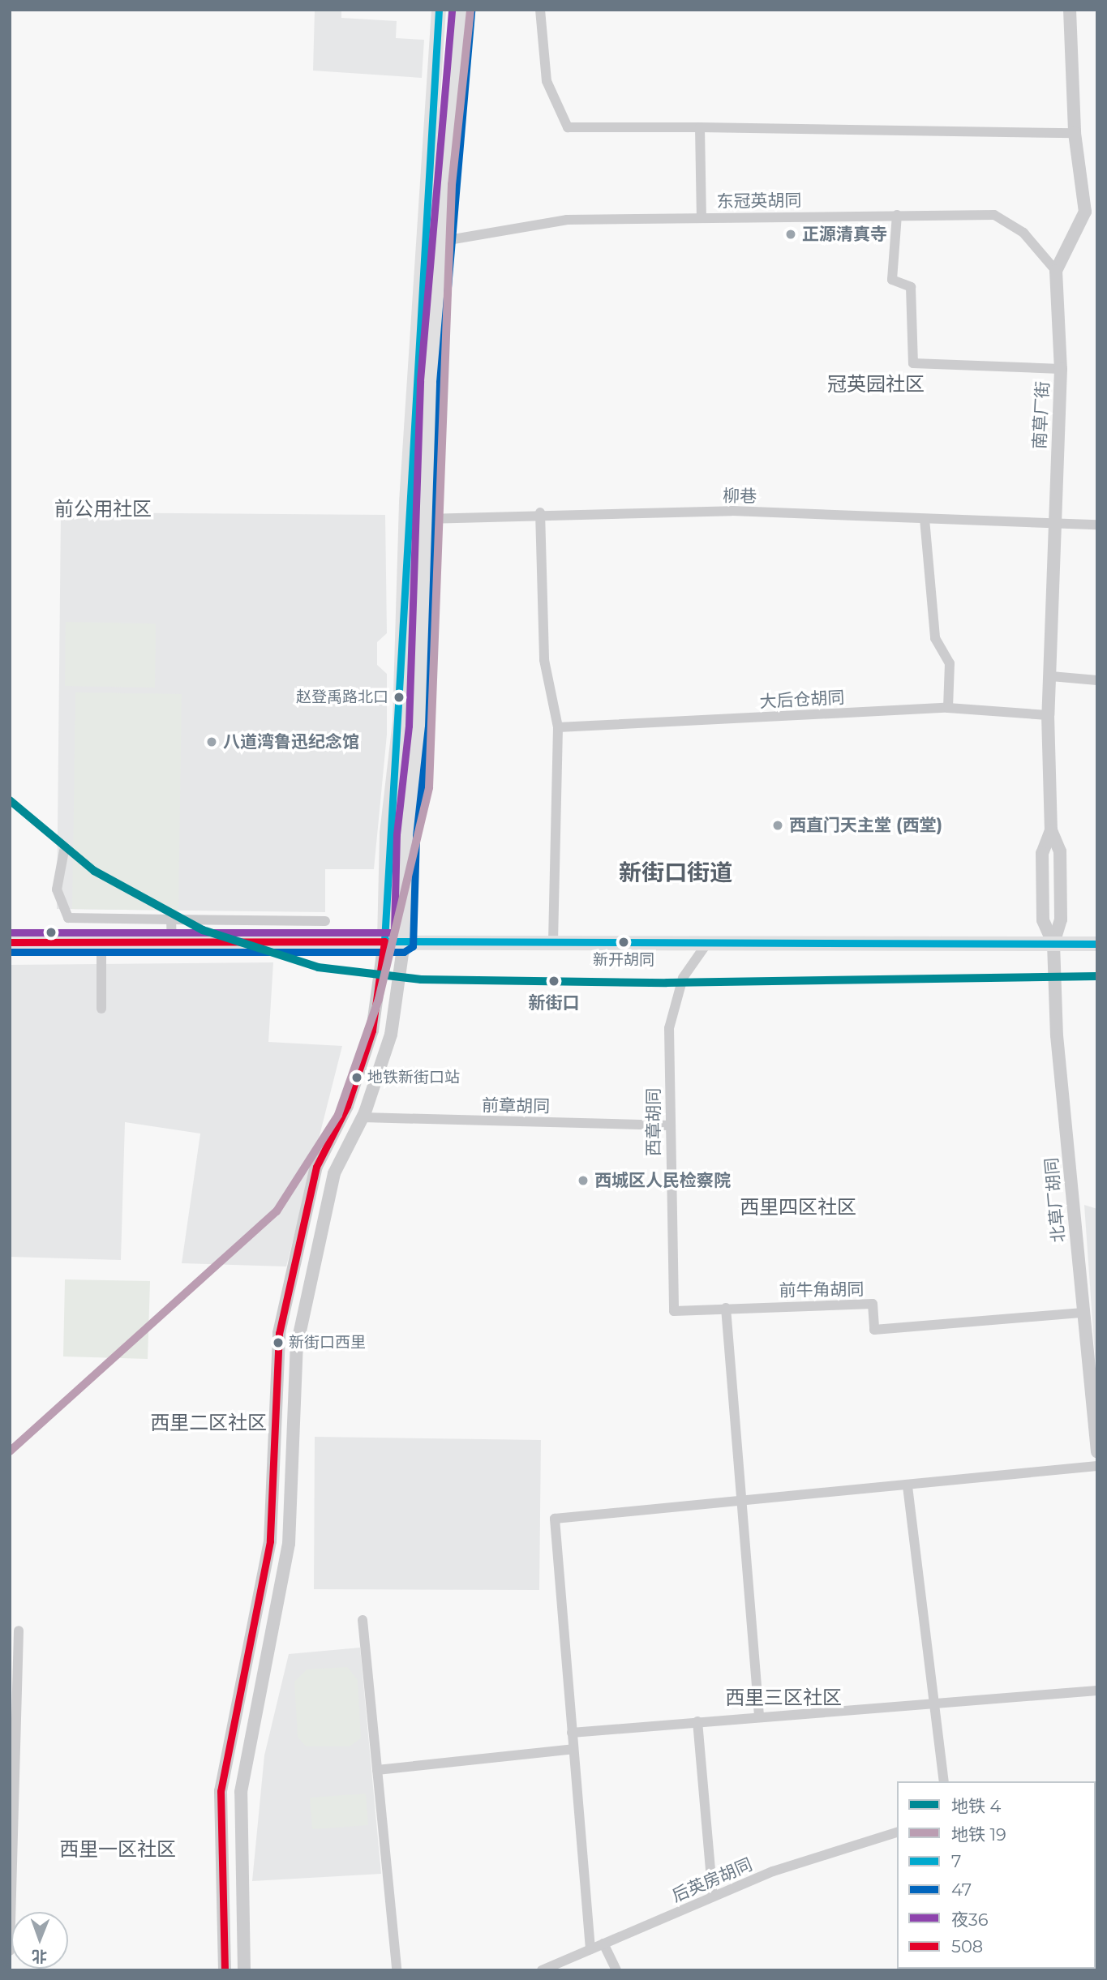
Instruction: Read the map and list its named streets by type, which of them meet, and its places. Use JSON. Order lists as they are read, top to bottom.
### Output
{
  "streets": {
    "street": [
      "东冠英胡同",
      "南草厂街",
      "柳巷",
      "大后仓胡同",
      "前章胡同",
      "西章胡同",
      "北草厂胡同",
      "前牛角胡同",
      "后英房胡同"
    ]
  },
  "crossings": [
    ["东冠英胡同", "南草厂街"],
    ["南草厂街", "柳巷"],
    ["南草厂街", "大后仓胡同"],
    ["南草厂街", "北草厂胡同"],
    ["前章胡同", "西章胡同"],
    ["西章胡同", "前牛角胡同"],
    ["北草厂胡同", "前牛角胡同"]
  ],
  "districts": [
    "冠英园社区",
    "前公用社区",
    "新街口街道",
    "西里四区社区",
    "西里二区社区",
    "西里三区社区",
    "西里一区社区"
  ],
  "places": [
    "正源清真寺",
    "赵登禹路北口",
    "八道湾鲁迅纪念馆",
    "西直门天主堂 (西堂)",
    "新开胡同",
    "新街口",
    "地铁新街口站",
    "西城区人民检察院",
    "新街口西里"
  ],
  "lines": [
    "metro line 19",
    "transit line 7",
    "transit line 夜36",
    "transit line 47",
    "metro line 4",
    "transit line 508"
  ],
  "legend": [
    "地铁 4",
    "地铁 19",
    "7",
    "47",
    "夜36",
    "508"
  ],
  "north": "bottom"
}
